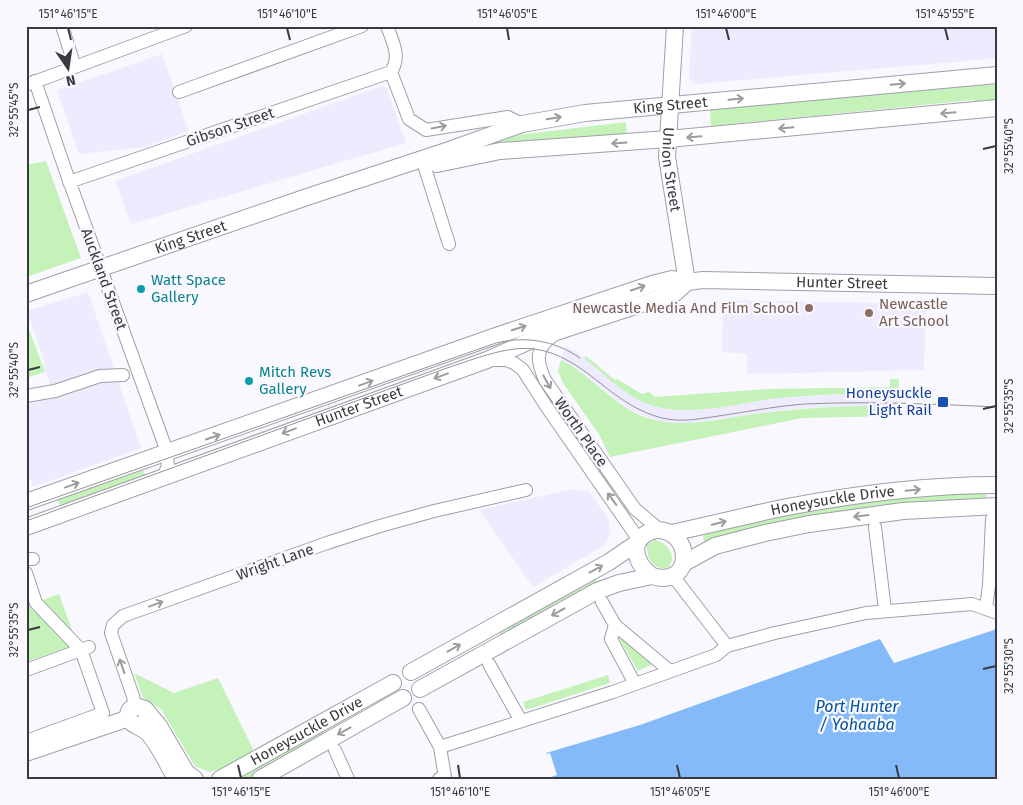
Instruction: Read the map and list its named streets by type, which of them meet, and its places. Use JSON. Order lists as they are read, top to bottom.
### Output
{
  "streets": {
    "main road": [
      "King Street",
      "Union Street",
      "Hunter Street",
      "Honeysuckle Drive"
    ],
    "street": [
      "Gibson Street",
      "Auckland Street",
      "Worth Place",
      "Wright Lane"
    ]
  },
  "crossings": [
    ["King Street", "Union Street"],
    ["King Street", "Auckland Street"],
    ["Gibson Street", "Auckland Street"],
    ["Union Street", "Hunter Street"],
    ["Auckland Street", "Hunter Street"],
    ["Hunter Street", "Worth Place"],
    ["Worth Place", "Honeysuckle Drive"]
  ],
  "one_way": ["Wright Lane"],
  "water": ["Port Hunter / Yohaaba"],
  "places": {
    "other": [
      "Watt Space Gallery",
      "Newcastle Media And Film School",
      "Newcastle Art School",
      "Mitch Revs Gallery"
    ],
    "transit": ["Honeysuckle Light Rail"]
  },
  "north": "bottom",
  "coordinates": [
    "151°46'15\"E",
    "151°46'10\"E",
    "151°46'05\"E",
    "151°46'00\"E",
    "151°45'55\"E",
    "32°55'45\"S",
    "32°55'40\"S",
    "32°55'35\"S",
    "32°55'30\"S"
  ]
}
